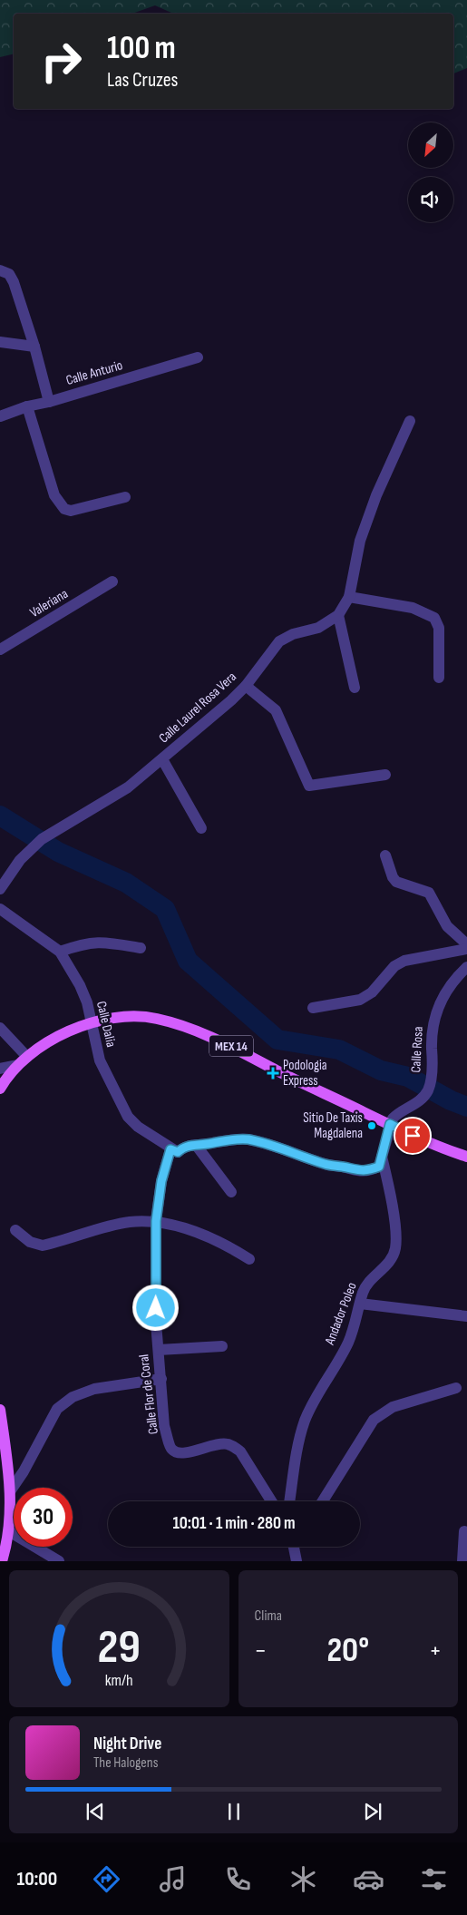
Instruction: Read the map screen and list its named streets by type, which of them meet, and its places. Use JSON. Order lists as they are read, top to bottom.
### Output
{
  "streets": {
    "main road": ["MEX 14"],
    "street": [
      "Calle Anturio",
      "Valeriana",
      "Calle Laurel Rosa Vera",
      "Calle Dalia",
      "Calle Rosa",
      "Andador Poleo",
      "Calle Flor de Coral"
    ]
  },
  "crossings": [
    ["Calle Dalia", "MEX 14"],
    ["Calle Dalia", "Calle Flor de Coral"],
    ["MEX 14", "Calle Rosa"]
  ],
  "places": {
    "health": ["Podologia Express"],
    "other": ["Sitio De Taxis Magdalena"]
  },
  "north": "bottom left",
  "page": {
    "turn": ["100 m", "Las Cruzes"],
    "limit": "30",
    "trip": "10:01 · 1 min · 280 m",
    "tile": "Clima",
    "heat": ["−", "20°", "+"],
    "song": ["Night Drive", "The Halogens"],
    "tabs": "10:00",
    "gauge": ["29", "km/h"]
  }
}
